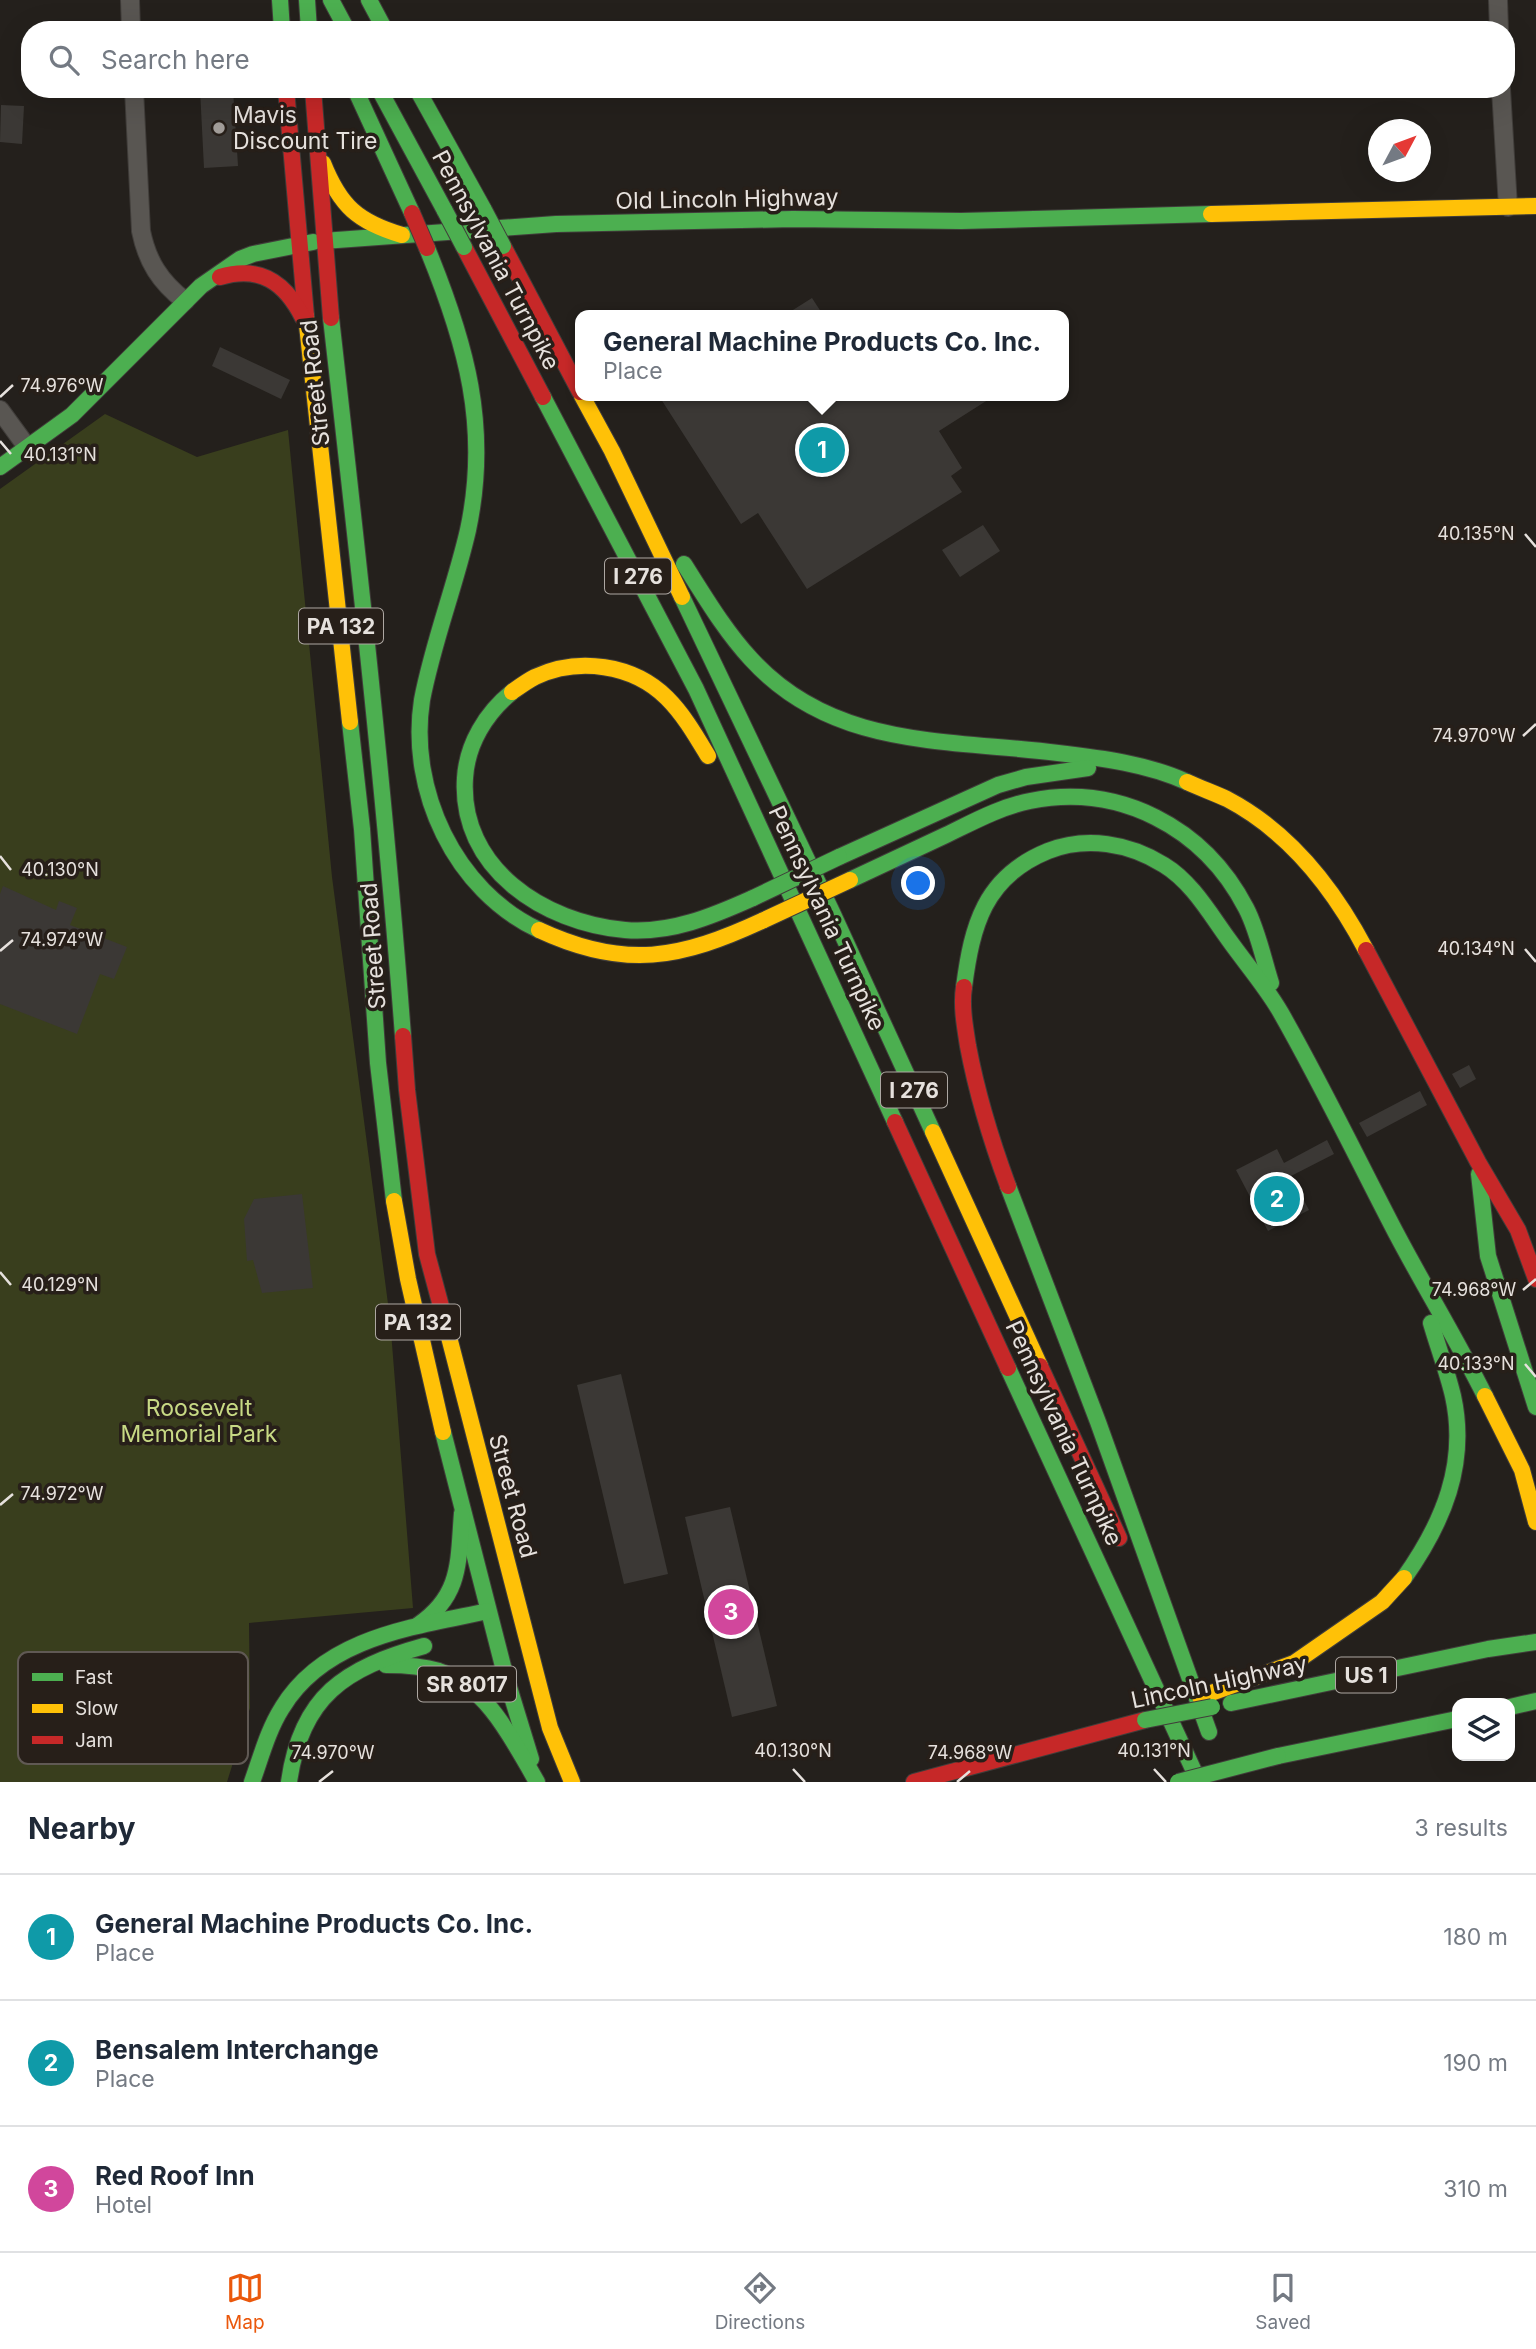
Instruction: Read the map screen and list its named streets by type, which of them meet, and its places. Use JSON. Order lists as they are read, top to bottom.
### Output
{
  "streets": {
    "main road": [
      "Old Lincoln Highway",
      "Pennsylvania Turnpike",
      "Street Road",
      "I 276",
      "PA 132",
      "US 1",
      "Lincoln Highway",
      "SR 8017"
    ]
  },
  "crossings": [
    ["Old Lincoln Highway", "Street Road"],
    ["Street Road", "SR 8017"]
  ],
  "parks": ["Roosevelt Memorial Park"],
  "places": ["Mavis Discount Tire"],
  "legend": ["Fast", "Slow", "Jam"],
  "north": "top right",
  "page": {
    "search": "Search here",
    "popup": ["General Machine Products Co. Inc.", "Place"],
    "pins": ["1", "2", "3"],
    "heading": ["Nearby", "3 results"],
    "list": [
      {
        "mark": "1",
        "name": "General Machine Products Co. Inc.",
        "note": "Place",
        "value": "180 m"
      },
      {
        "mark": "2",
        "name": "Bensalem Interchange",
        "note": "Place",
        "value": "190 m"
      },
      {
        "mark": "3",
        "name": "Red Roof Inn",
        "note": "Hotel",
        "value": "310 m"
      }
    ],
    "nav": ["Map", "Directions", "Saved"]
  },
  "coordinates": [
    "74.976°W",
    "40.131°N",
    "40.135°N",
    "74.970°W",
    "40.130°N",
    "74.974°W",
    "40.134°N",
    "40.129°N",
    "74.968°W",
    "40.133°N",
    "74.972°W"
  ]
}
